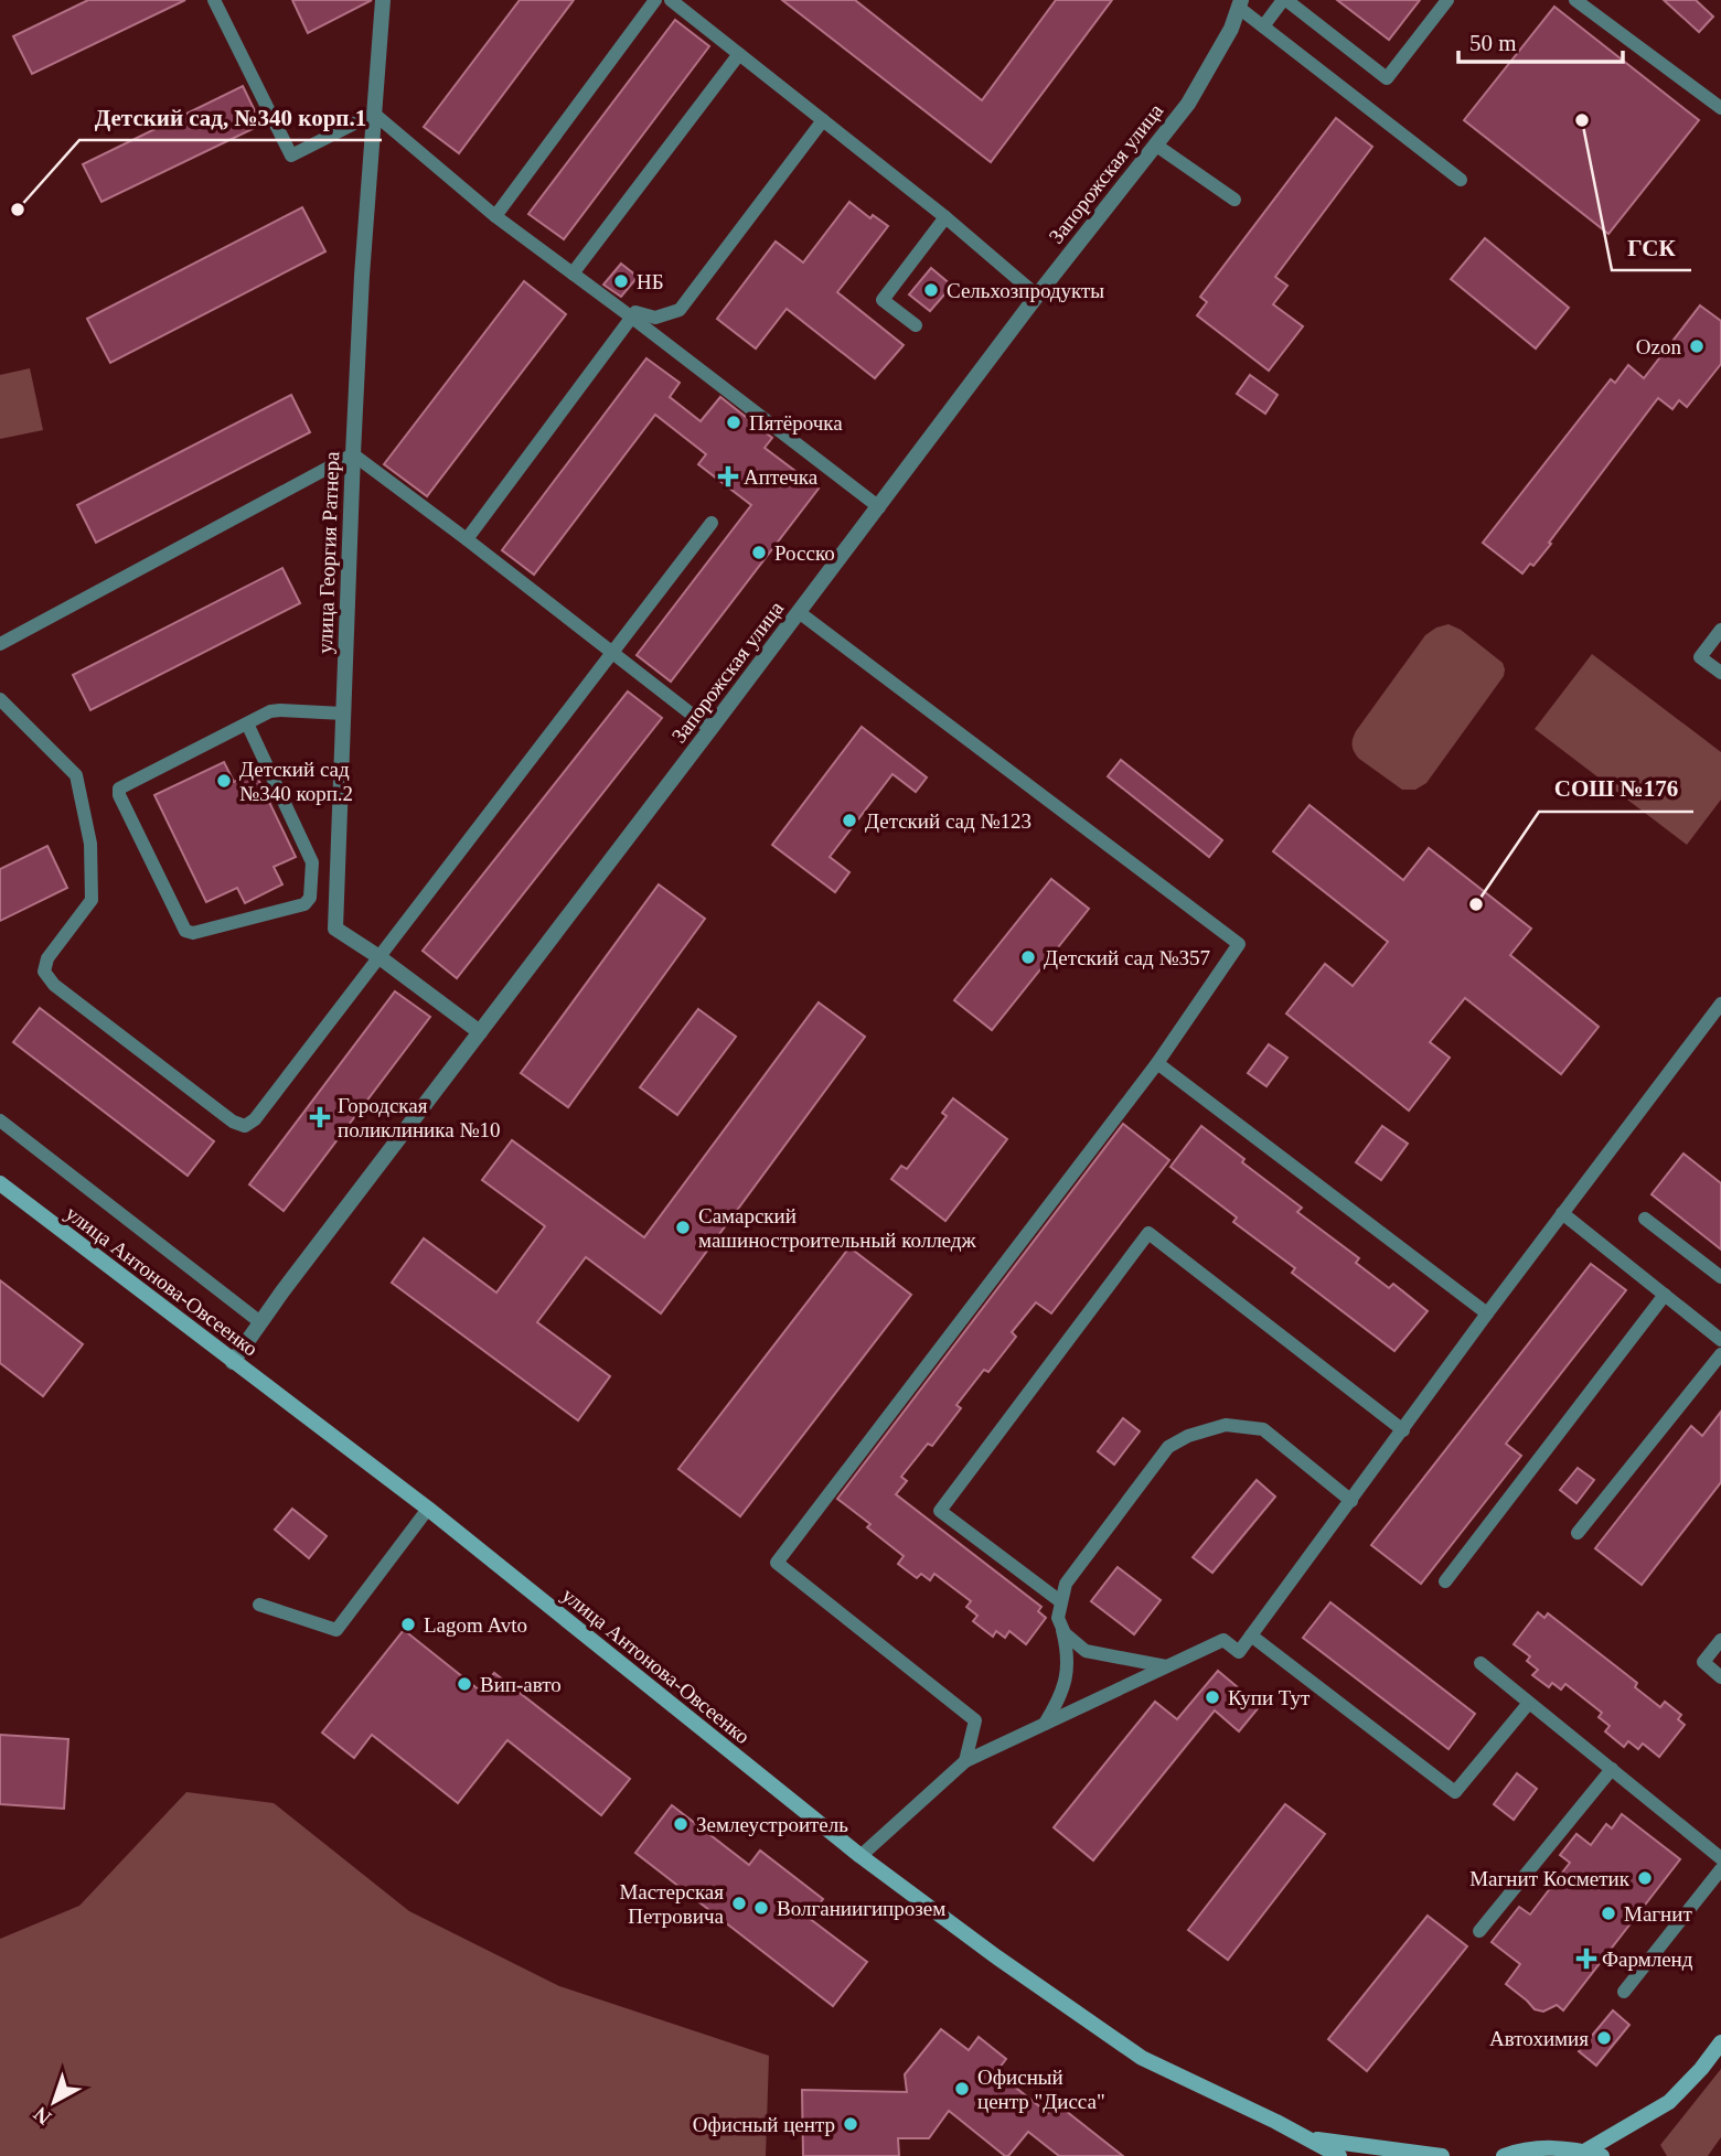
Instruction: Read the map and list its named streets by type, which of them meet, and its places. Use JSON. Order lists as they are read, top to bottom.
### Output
{
  "streets": {
    "main road": ["улица Антонова-Овсеенко"],
    "street": ["Запорожская улица", "улица Георгия Ратнера"]
  },
  "crossings": [
    ["Запорожская улица", "улица Георгия Ратнера"],
    ["Запорожская улица", "улица Антонова-Овсеенко"]
  ],
  "places": {
    "other": [
      "ГСК",
      "Детский сад, №340 корп.1",
      "НБ",
      "Сельхозпродукты",
      "Ozon",
      "Пятёрочка",
      "Росско",
      "Детский сад №340 корп.2",
      "Детский сад №123",
      "СОШ №176",
      "Детский сад №357",
      "Самарский машиностроительный колледж",
      "Lagom Avto",
      "Вип-авто",
      "Купи Тут",
      "Землеустроитель",
      "Магнит Косметик",
      "Мастерская Петровича",
      "Волганиигипрозем",
      "Магнит",
      "Автохимия",
      "Офисный центр \"Дисса\"",
      "Офисный центр"
    ],
    "health": ["Аптечка", "Городская поликлиника №10", "Фармленд"]
  },
  "scale_bar": "50 m",
  "north": "bottom left"
}
